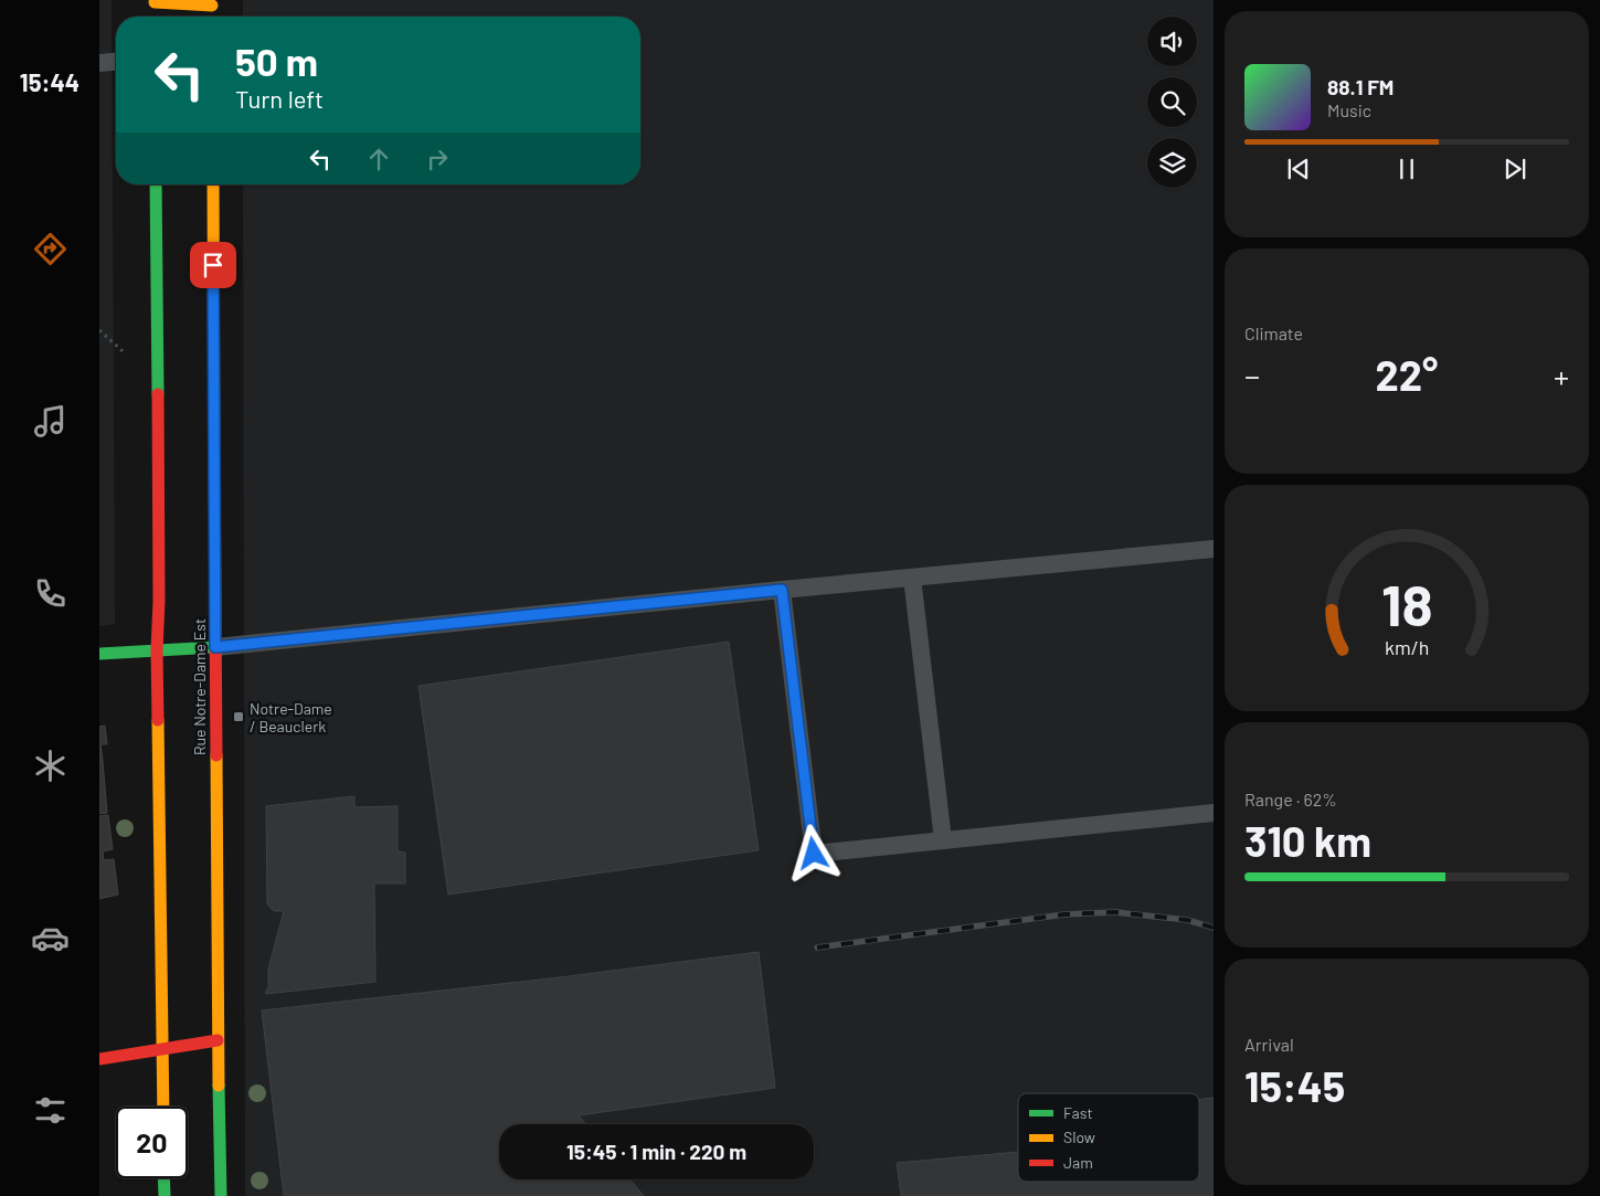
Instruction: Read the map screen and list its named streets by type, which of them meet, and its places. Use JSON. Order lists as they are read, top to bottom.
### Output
{
  "streets": {
    "main road": ["Rue Notre-Dame Est"]
  },
  "places": {
    "transit": ["Notre-Dame / Beauclerk"]
  },
  "legend": ["Fast", "Slow", "Jam"],
  "page": {
    "tabs": "15:44",
    "turn": ["50 m", "Turn left"],
    "song": ["88.1 FM", "Music"],
    "tile": [
      "Climate",
      ["Range · 62%", "310 km"],
      ["Arrival", "15:45"]
    ],
    "heat": ["−", "22°", "+"],
    "limit": "20",
    "trip": "15:45 · 1 min · 220 m",
    "gauge": ["18", "km/h"]
  }
}
